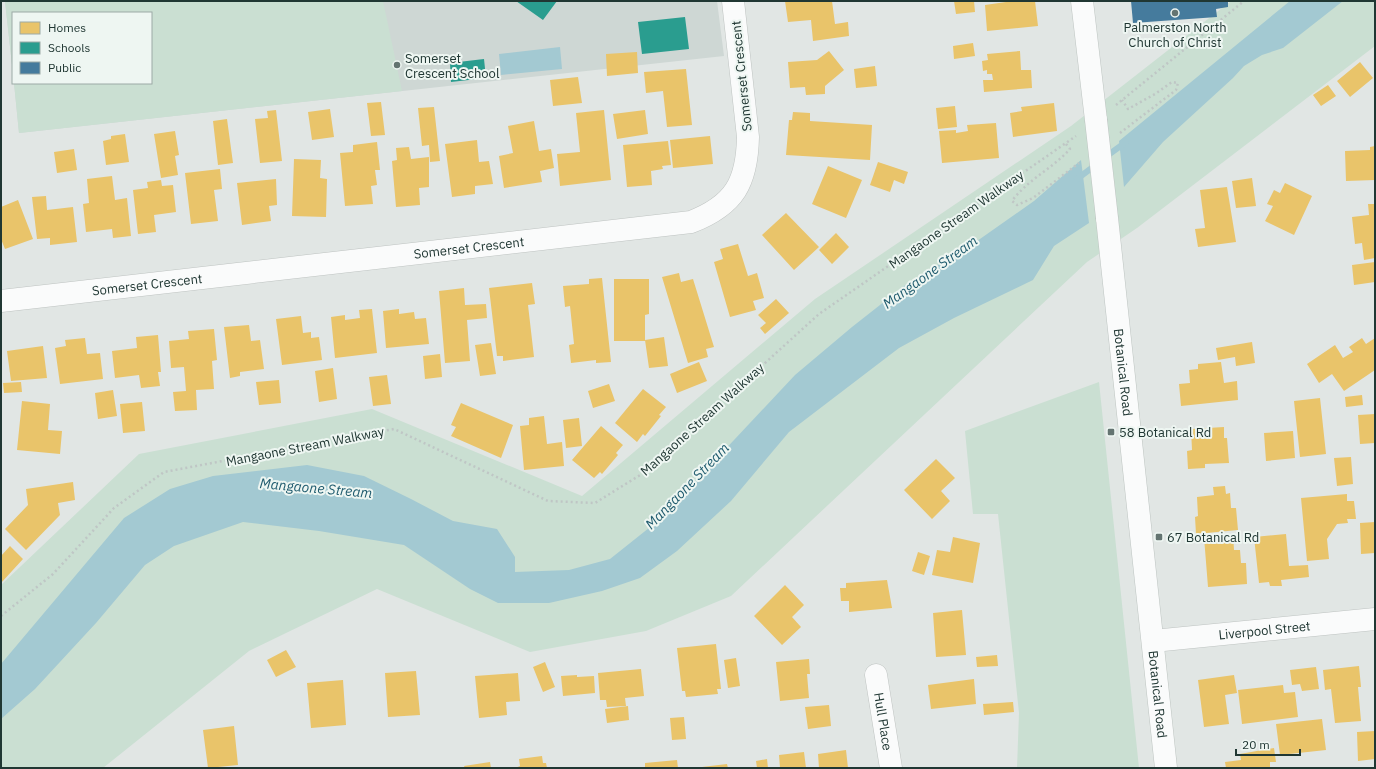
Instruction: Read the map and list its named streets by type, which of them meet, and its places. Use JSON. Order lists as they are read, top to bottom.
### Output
{
  "streets": {
    "street": [
      "Somerset Crescent",
      "Botanical Road",
      "Liverpool Street",
      "Hull Place"
    ],
    "path": ["Mangaone Stream Walkway"]
  },
  "crossings": [
    ["Mangaone Stream Walkway", "Botanical Road"],
    ["Botanical Road", "Liverpool Street"]
  ],
  "water": ["Mangaone Stream"],
  "places": {
    "other": ["Palmerston North Church of Christ", "Somerset Crescent School"],
    "transit": ["58 Botanical Rd", "67 Botanical Rd"]
  },
  "legend": ["Homes", "Schools", "Public"],
  "scale_bar": "20 m"
}
